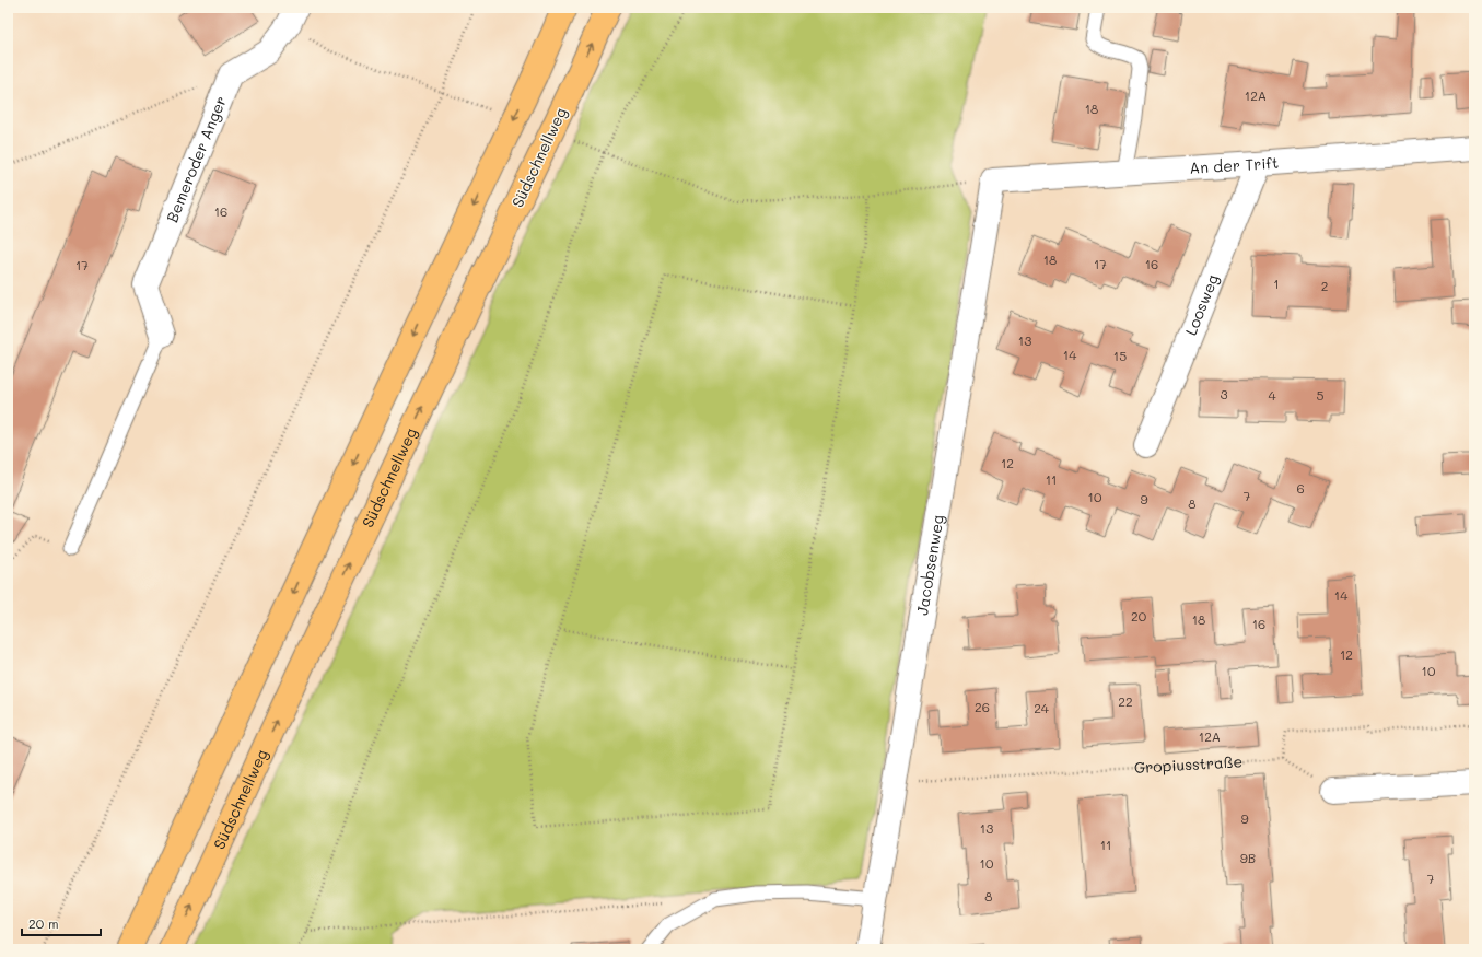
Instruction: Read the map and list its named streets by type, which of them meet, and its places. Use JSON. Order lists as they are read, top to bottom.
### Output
{
  "streets": {
    "highway": ["Südschnellweg"],
    "street": [
      "Bemeroder Anger",
      "An der Trift",
      "Loosweg",
      "Jacobsenweg"
    ],
    "path": ["Gropiusstraße"]
  },
  "crossings": [
    ["An der Trift", "Loosweg"],
    ["An der Trift", "Jacobsenweg"],
    ["Jacobsenweg", "Gropiusstraße"]
  ],
  "house_numbers": [
    "12A",
    "18",
    "16",
    "18",
    "17",
    "16",
    "17",
    "1",
    "2",
    "13",
    "14",
    "15",
    "3",
    "4",
    "5",
    "12",
    "11",
    "6",
    "7",
    "10",
    "9",
    "8",
    "14",
    "20",
    "18",
    "16",
    "12",
    "10",
    "22",
    "26",
    "24",
    "12A",
    "9",
    "13",
    "11",
    "9B",
    "10",
    "7",
    "8"
  ],
  "scale_bar": "20 m"
}
